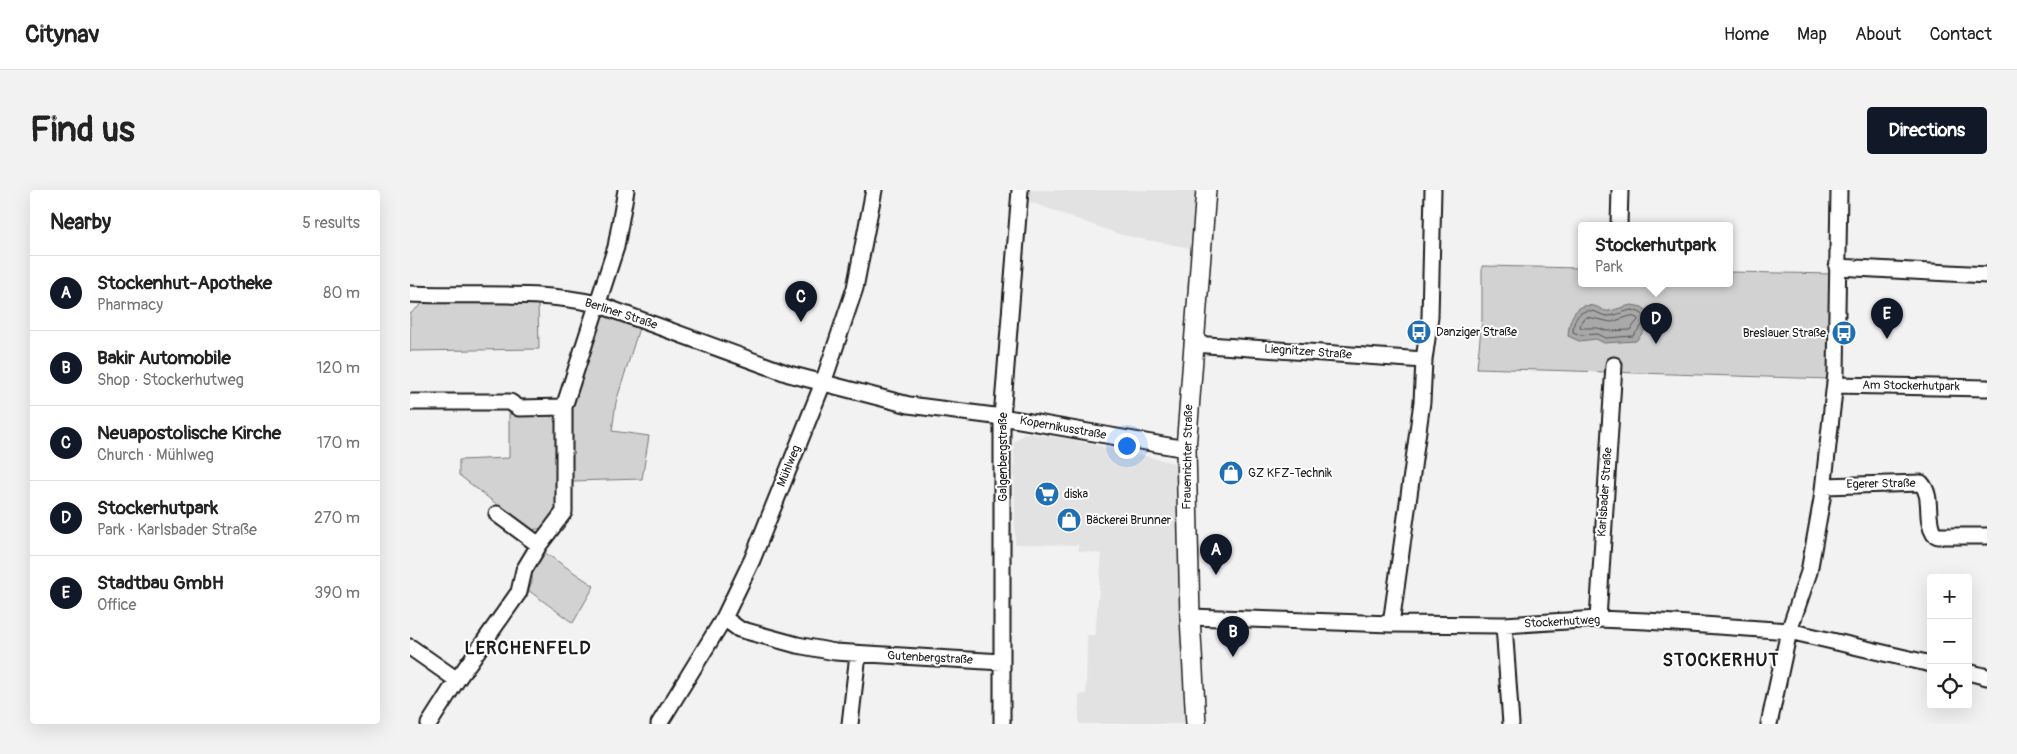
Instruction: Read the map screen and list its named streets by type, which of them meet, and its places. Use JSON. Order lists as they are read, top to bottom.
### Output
{
  "streets": {
    "main road": ["Frauenrichter Straße"],
    "street": [
      "Berliner Straße",
      "Liegnitzer Straße",
      "Am Stockerhutpark",
      "Kopernikusstraße",
      "Galgenbergstraße",
      "Mühlweg",
      "Egerer Straße",
      "Karlsbader Straße",
      "Stockerhutweg",
      "Gutenbergstraße"
    ]
  },
  "crossings": [
    ["Berliner Straße", "Kopernikusstraße"],
    ["Berliner Straße", "Mühlweg"],
    ["Liegnitzer Straße", "Frauenrichter Straße"],
    ["Kopernikusstraße", "Galgenbergstraße"],
    ["Kopernikusstraße", "Frauenrichter Straße"],
    ["Kopernikusstraße", "Mühlweg"],
    ["Galgenbergstraße", "Gutenbergstraße"],
    ["Frauenrichter Straße", "Stockerhutweg"],
    ["Mühlweg", "Gutenbergstraße"],
    ["Karlsbader Straße", "Stockerhutweg"]
  ],
  "districts": ["LERCHENFELD", "STOCKERHUT"],
  "places": {
    "bus stop": ["Danziger Straße", "Breslauer Straße"],
    "shop": ["GZ KFZ-Technik", "Bäckerei Brunner"],
    "supermarket": ["diska"]
  },
  "page": {
    "header": "Citynav",
    "nav": [
      "Home",
      "Map",
      "About",
      "Contact"
    ],
    "buttons": "Directions",
    "title": "Find us",
    "heading": ["Nearby", "5 results"],
    "popup": ["Stockerhutpark", "Park"],
    "list": [
      {
        "mark": "A",
        "name": "Stockenhut-Apotheke",
        "note": "Pharmacy",
        "value": "80 m"
      },
      {
        "mark": "B",
        "name": "Bakir Automobile",
        "note": "Shop · Stockerhutweg",
        "value": "120 m"
      },
      {
        "mark": "C",
        "name": "Neuapostolische Kirche",
        "note": "Church · Mühlweg",
        "value": "170 m"
      },
      {
        "mark": "D",
        "name": "Stockerhutpark",
        "note": "Park · Karlsbader Straße",
        "value": "270 m"
      },
      {
        "mark": "E",
        "name": "Stadtbau GmbH",
        "note": "Office",
        "value": "390 m"
      }
    ],
    "pins": [
      "C",
      "E",
      "D",
      "A",
      "B"
    ],
    "map_buttons": ["+", "−"]
  }
}
